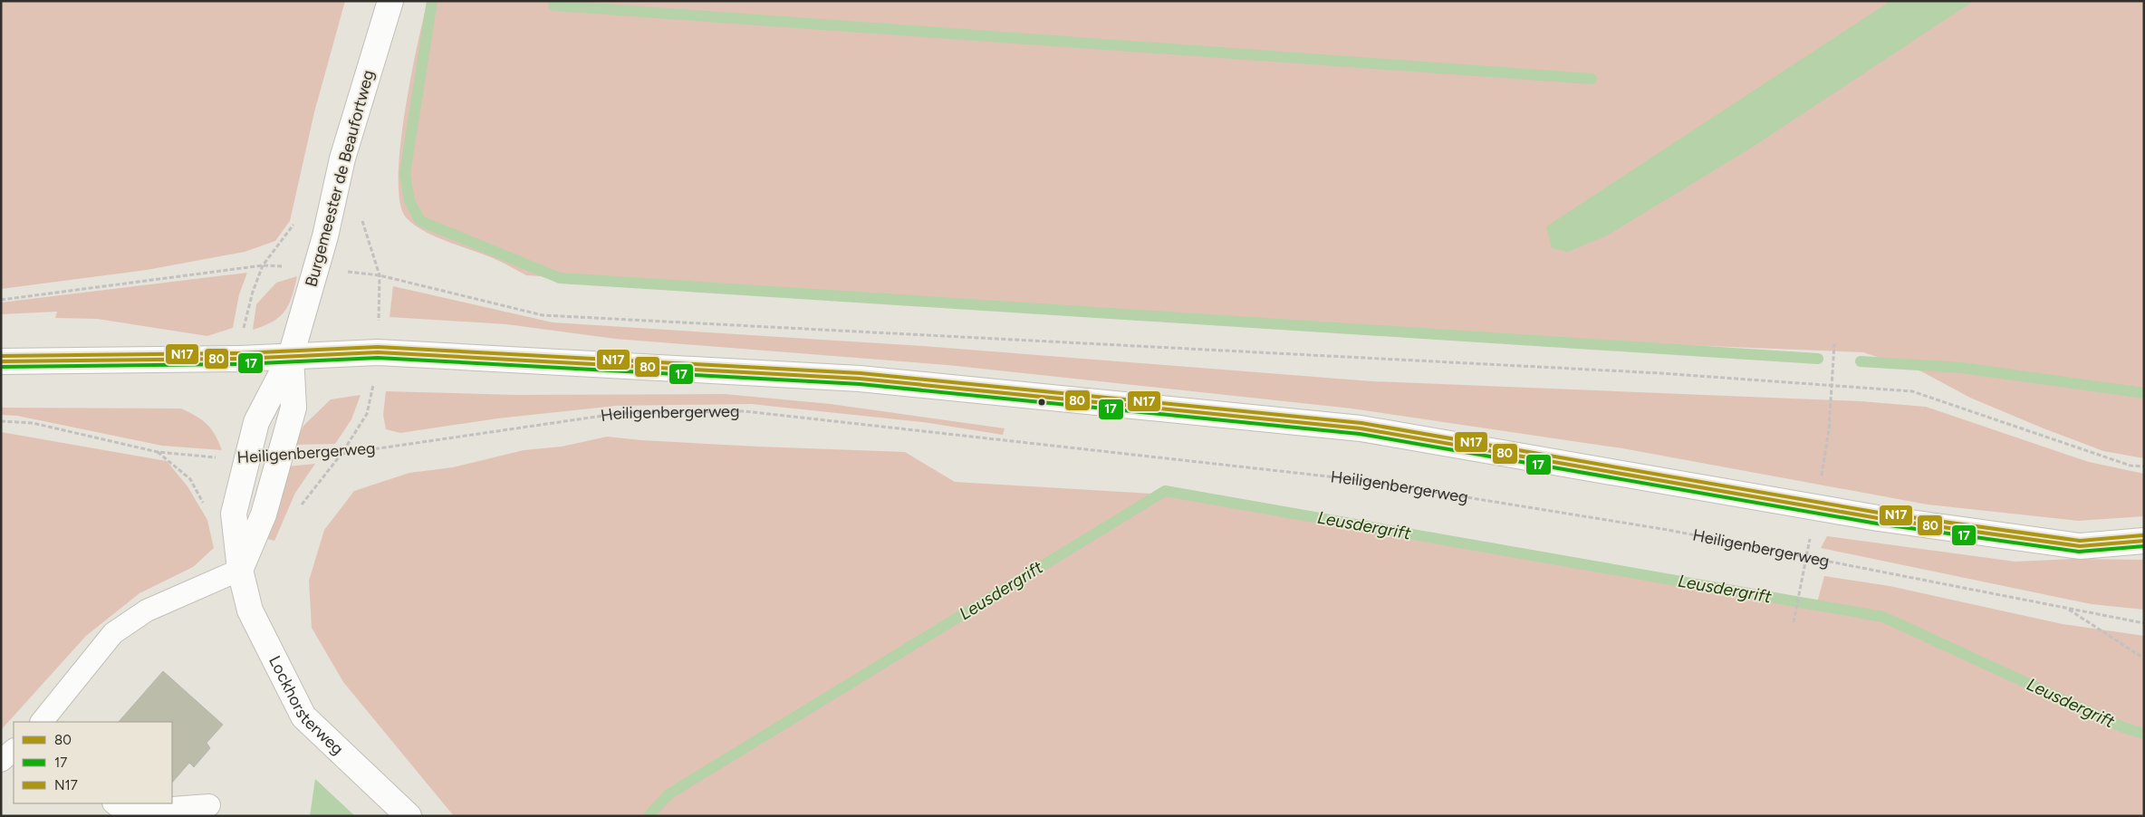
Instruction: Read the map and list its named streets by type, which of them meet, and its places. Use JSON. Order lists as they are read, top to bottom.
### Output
{
  "streets": {
    "main road": ["Burgemeester de Beaufortweg", "Lockhorsterweg"],
    "path": ["Heiligenbergerweg"]
  },
  "crossings": [
    ["Burgemeester de Beaufortweg", "Lockhorsterweg"],
    ["Heiligenbergerweg", "Lockhorsterweg"]
  ],
  "water": ["Leusdergrift"],
  "lines": ["transit line N17", "transit line 80", "transit line 17"],
  "legend": ["80", "17", "N17"]
}
